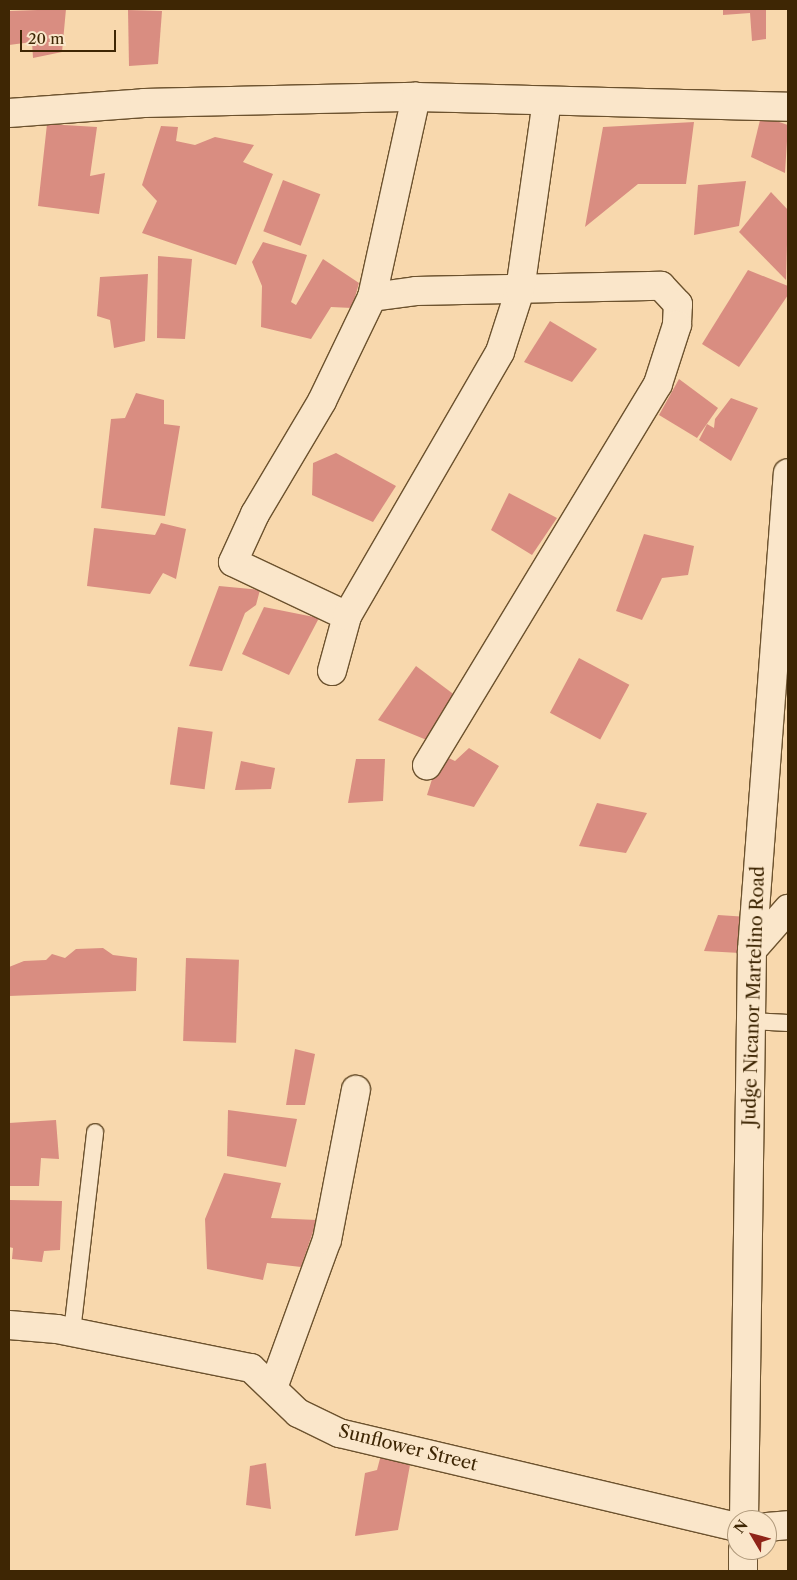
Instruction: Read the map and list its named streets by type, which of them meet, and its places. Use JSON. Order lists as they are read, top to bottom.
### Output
{
  "streets": {
    "street": ["Judge Nicanor Martelino Road", "Sunflower Street"]
  },
  "scale_bar": "20 m",
  "north": "top left"
}
